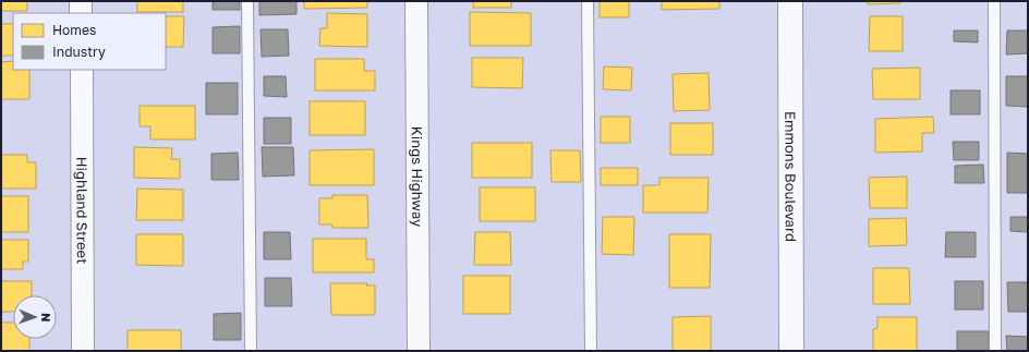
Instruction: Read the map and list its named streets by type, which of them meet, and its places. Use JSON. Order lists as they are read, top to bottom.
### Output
{
  "streets": {
    "street": ["Kings Highway", "Emmons Boulevard", "Highland Street"]
  },
  "legend": ["Homes", "Industry"],
  "north": "right"
}
